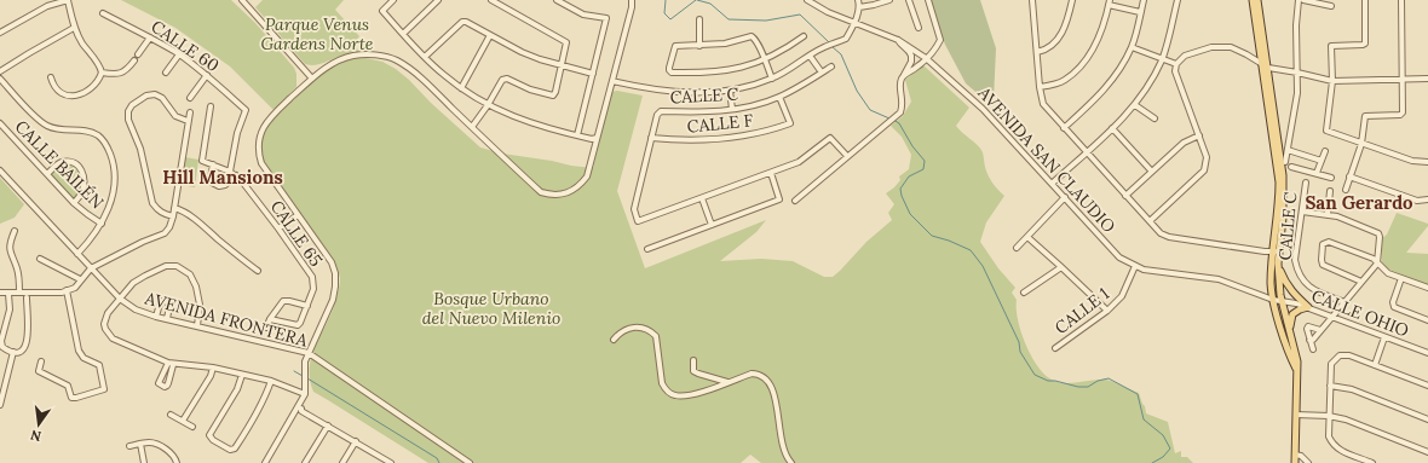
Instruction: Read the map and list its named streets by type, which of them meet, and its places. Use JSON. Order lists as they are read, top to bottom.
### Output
{
  "streets": {
    "street": [
      "CALLE 60",
      "CALLE C",
      "CALLE F",
      "AVENIDA SAN CLAUDIO",
      "CALLE BAILÉN",
      "CALLE 65",
      "CALLE 1",
      "CALLE OHIO",
      "AVENIDA FRONTERA"
    ]
  },
  "crossings": [
    ["CALLE 60", "CALLE 65"],
    ["CALLE C", "CALLE F"],
    ["AVENIDA SAN CLAUDIO", "CALLE 1"],
    ["AVENIDA SAN CLAUDIO", "CALLE OHIO"]
  ],
  "districts": ["Hill Mansions", "San Gerardo"],
  "parks": ["Parque Venus Gardens Norte", "Bosque Urbano del Nuevo Milenio"],
  "north": "bottom"
}
